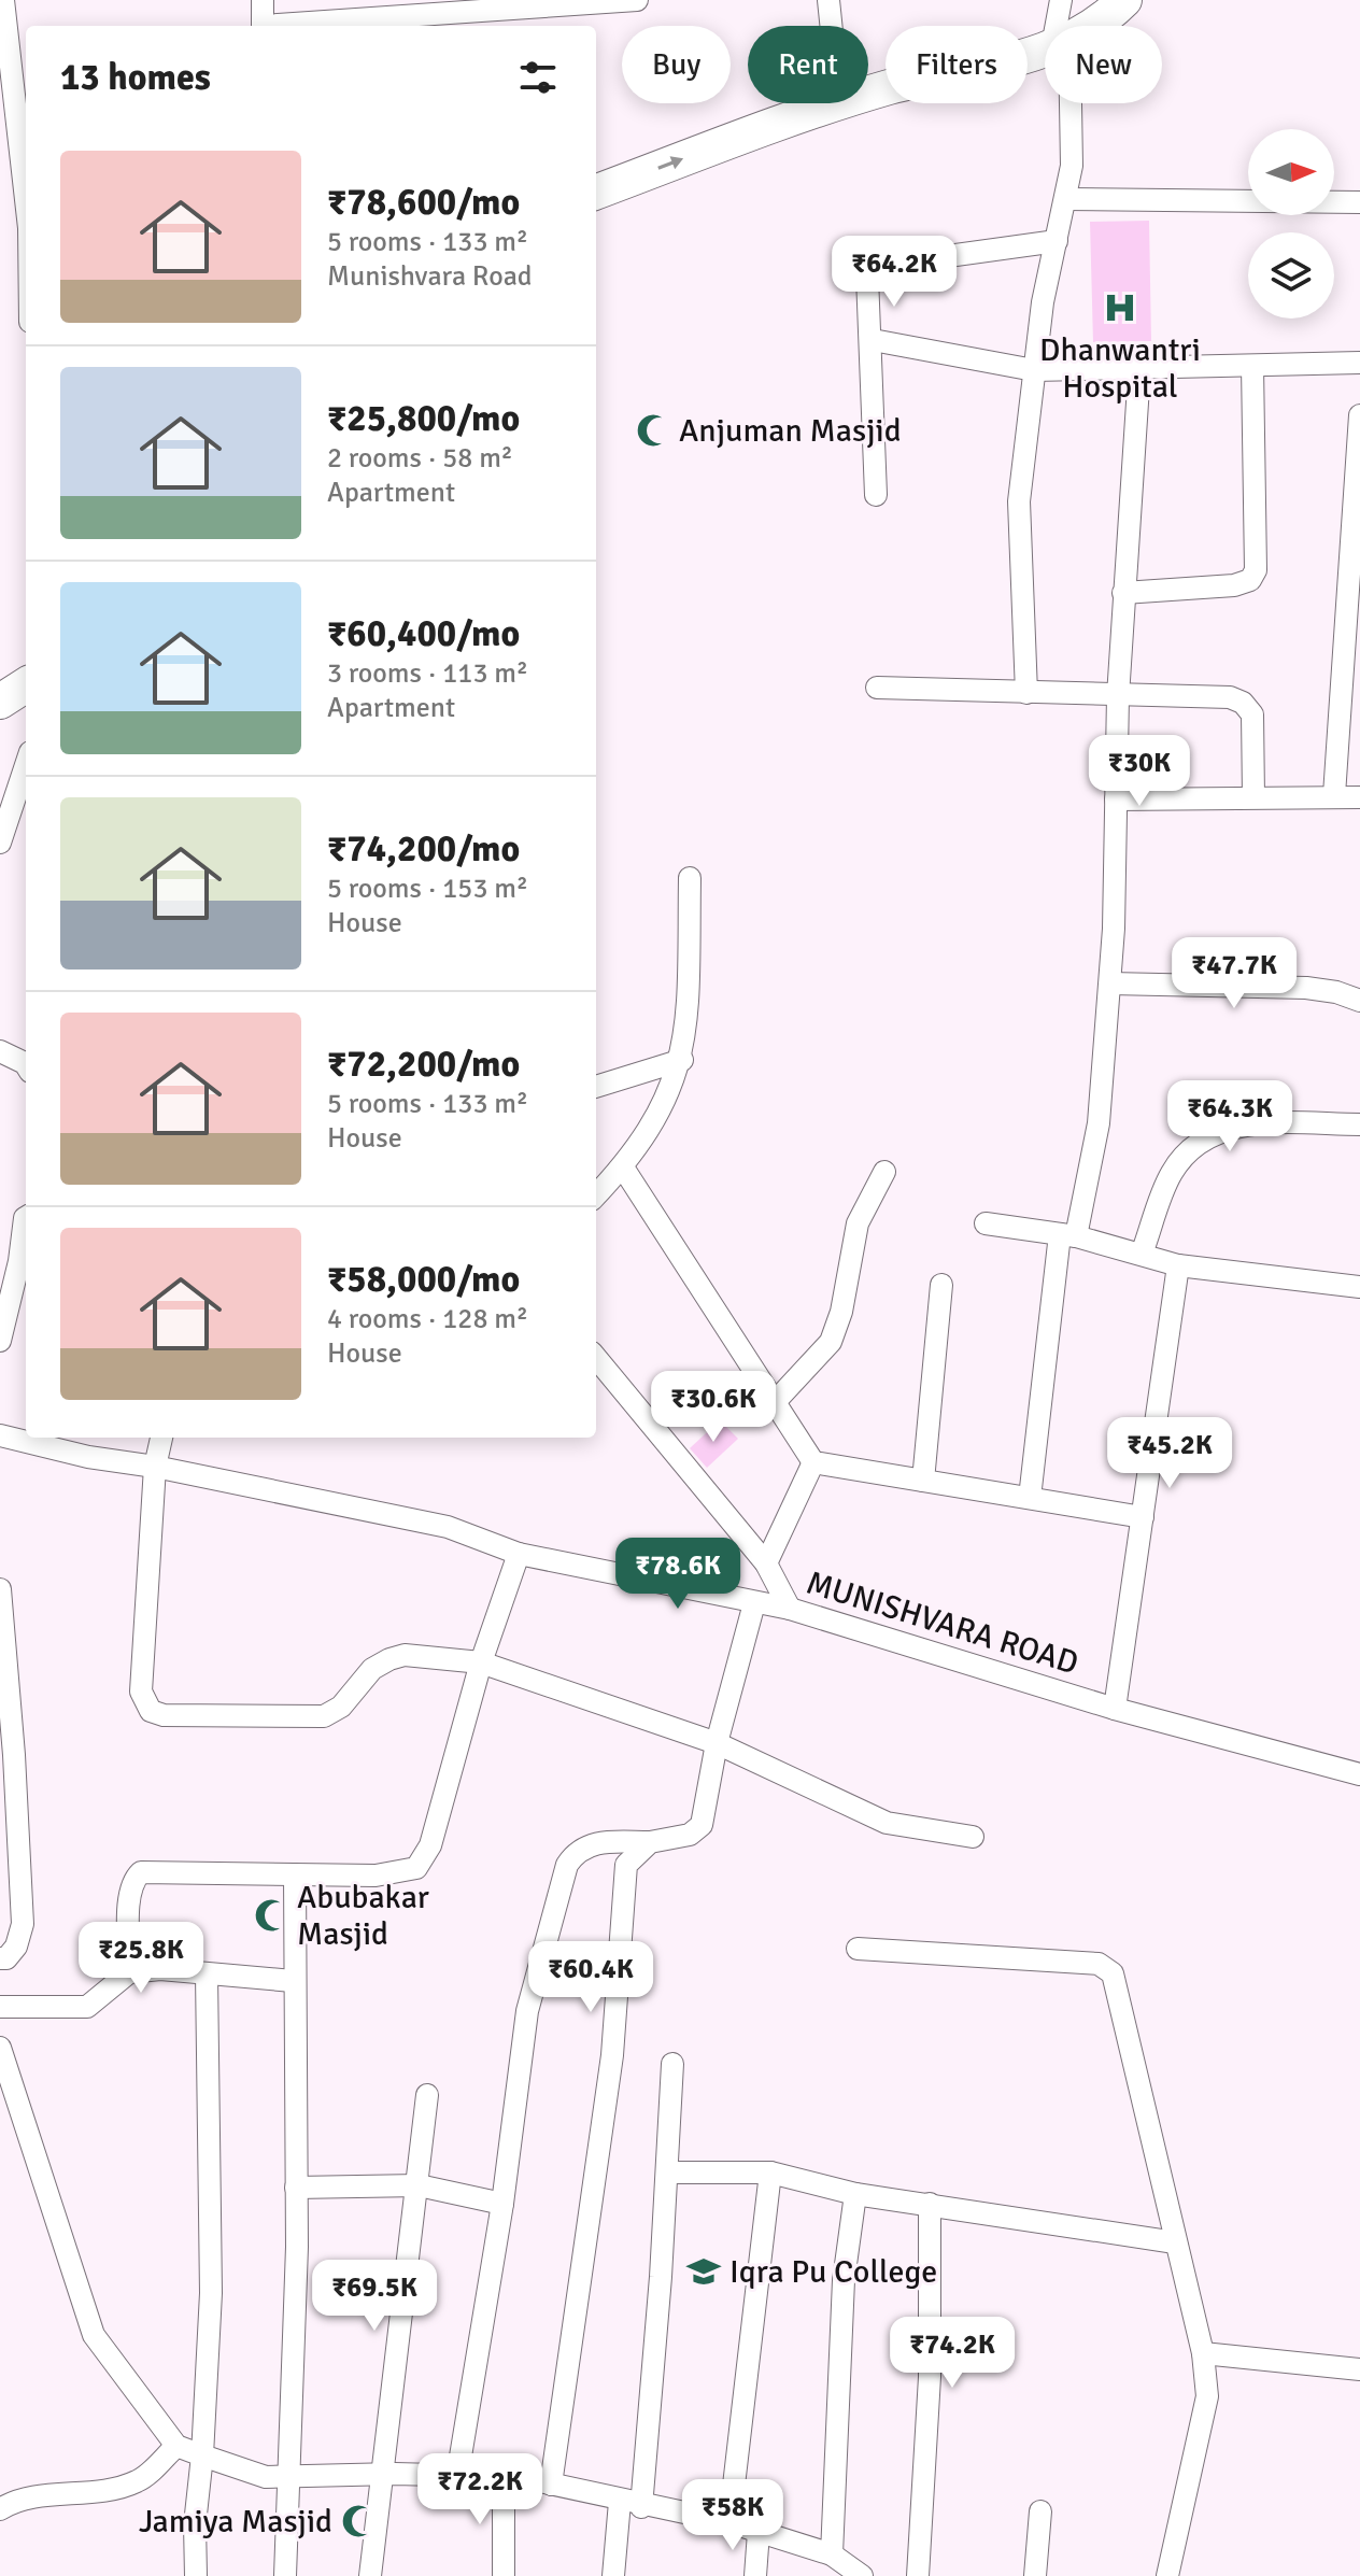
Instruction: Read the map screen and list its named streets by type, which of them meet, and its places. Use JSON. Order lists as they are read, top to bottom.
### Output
{
  "streets": {
    "street": ["MUNISHVARA ROAD"]
  },
  "places": {
    "hospital": ["Dhanwantri Hospital"],
    "mosque": ["Anjuman Masjid", "Abubakar Masjid", "Jamiya Masjid"],
    "school or university": ["Iqra Pu College"]
  },
  "north": "right",
  "page": {
    "chip": [
      "Buy",
      "Rent",
      "Filters",
      "New"
    ],
    "heading": "13 homes",
    "list": [
      {
        "name": "₹78,600/mo",
        "note": "5 rooms · 133 m² · Munishvara Road"
      },
      {
        "name": "₹25,800/mo",
        "note": "2 rooms · 58 m² · Apartment"
      },
      {
        "name": "₹60,400/mo",
        "note": "3 rooms · 113 m² · Apartment"
      },
      {
        "name": "₹74,200/mo",
        "note": "5 rooms · 153 m² · House"
      },
      {
        "name": "₹72,200/mo",
        "note": "5 rooms · 133 m² · House"
      },
      {
        "name": "₹58,000/mo",
        "note": "4 rooms · 128 m² · House"
      }
    ],
    "price": [
      "₹64.2K",
      "₹30K",
      "₹47.7K",
      "₹64.3K",
      "₹30.6K",
      "₹45.2K",
      "₹78.6K",
      "₹25.8K",
      "₹60.4K",
      "₹69.5K",
      "₹74.2K",
      "₹72.2K",
      "₹58K"
    ]
  }
}
